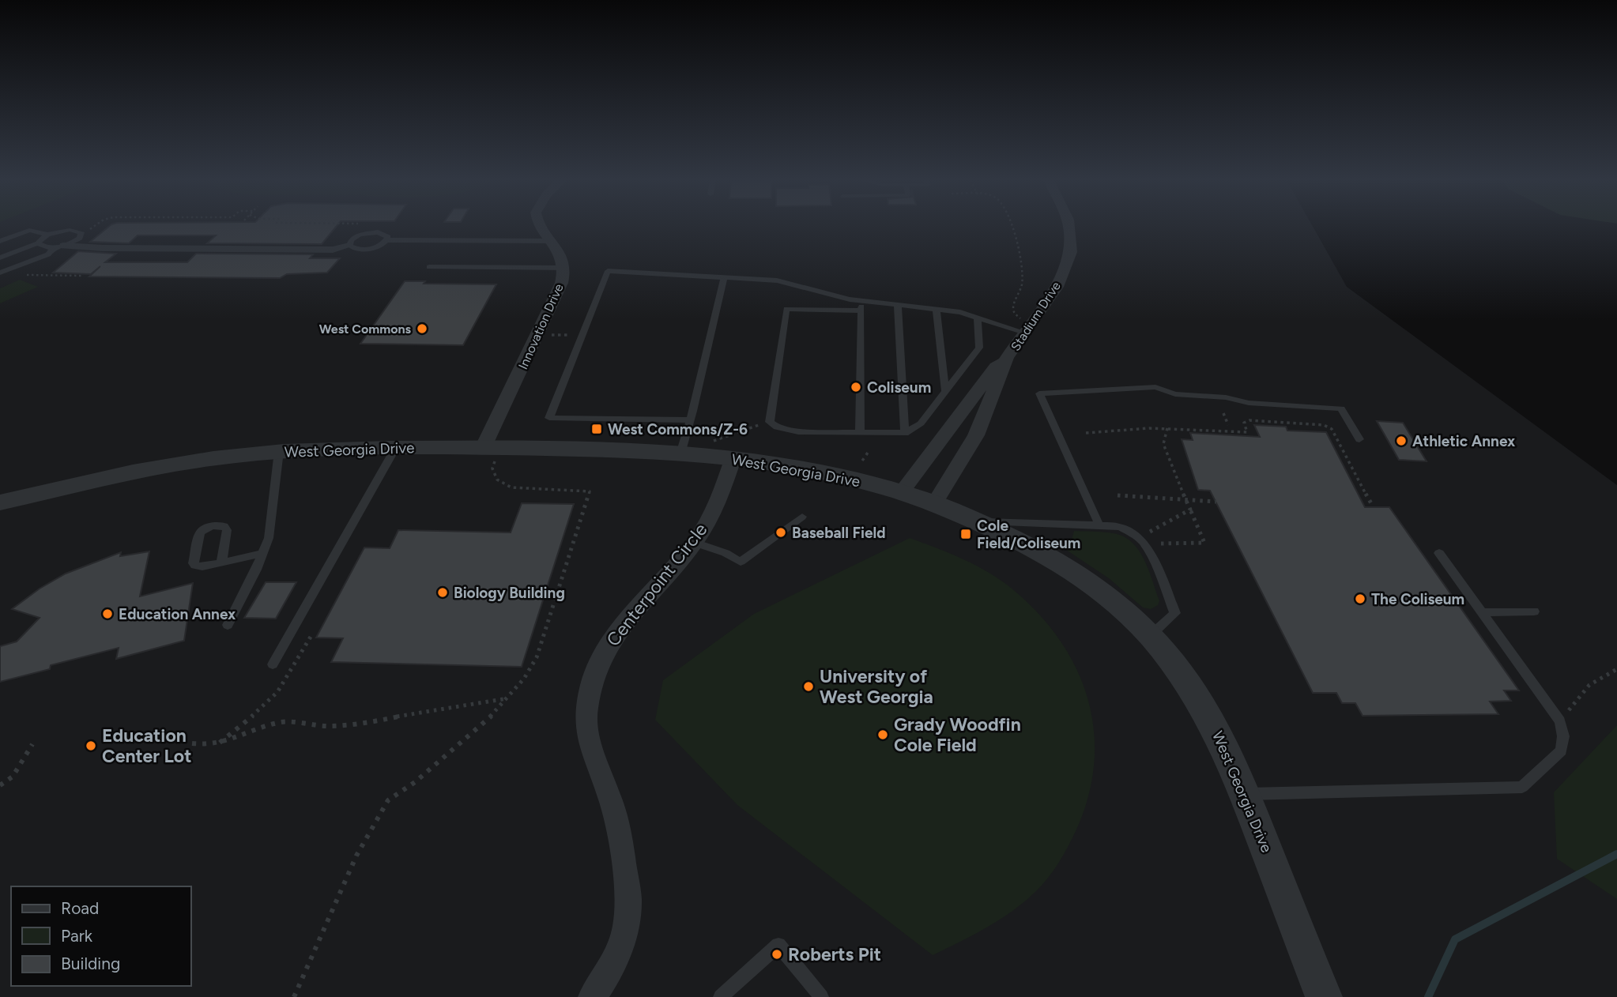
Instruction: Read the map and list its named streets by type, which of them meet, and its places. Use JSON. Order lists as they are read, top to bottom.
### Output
{
  "streets": {
    "street": [
      "Stadium Drive",
      "Innovation Drive",
      "West Georgia Drive",
      "Centerpoint Circle"
    ]
  },
  "crossings": [
    ["Stadium Drive", "West Georgia Drive"],
    ["Innovation Drive", "West Georgia Drive"],
    ["West Georgia Drive", "Centerpoint Circle"]
  ],
  "places": {
    "other": [
      "West Commons",
      "Coliseum",
      "Athletic Annex",
      "Baseball Field",
      "Biology Building",
      "The Coliseum",
      "Education Annex",
      "University of West Georgia",
      "Grady Woodfin Cole Field",
      "Education Center Lot",
      "Roberts Pit"
    ],
    "transit": ["West Commons/Z-6", "Cole Field/Coliseum"]
  },
  "legend": ["Road", "Park", "Building"]
}
